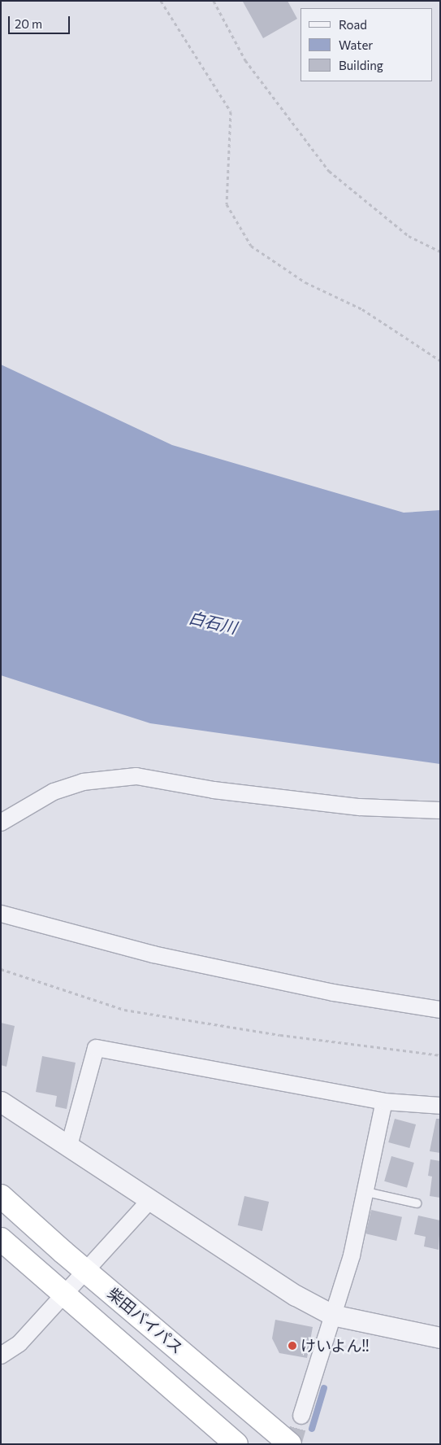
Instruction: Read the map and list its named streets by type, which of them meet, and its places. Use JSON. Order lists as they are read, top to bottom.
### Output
{
  "streets": {
    "highway": ["柴田バイパス"]
  },
  "water": ["白石川"],
  "places": ["けいよん!!"],
  "legend": ["Road", "Water", "Building"],
  "scale_bar": "20 m"
}
